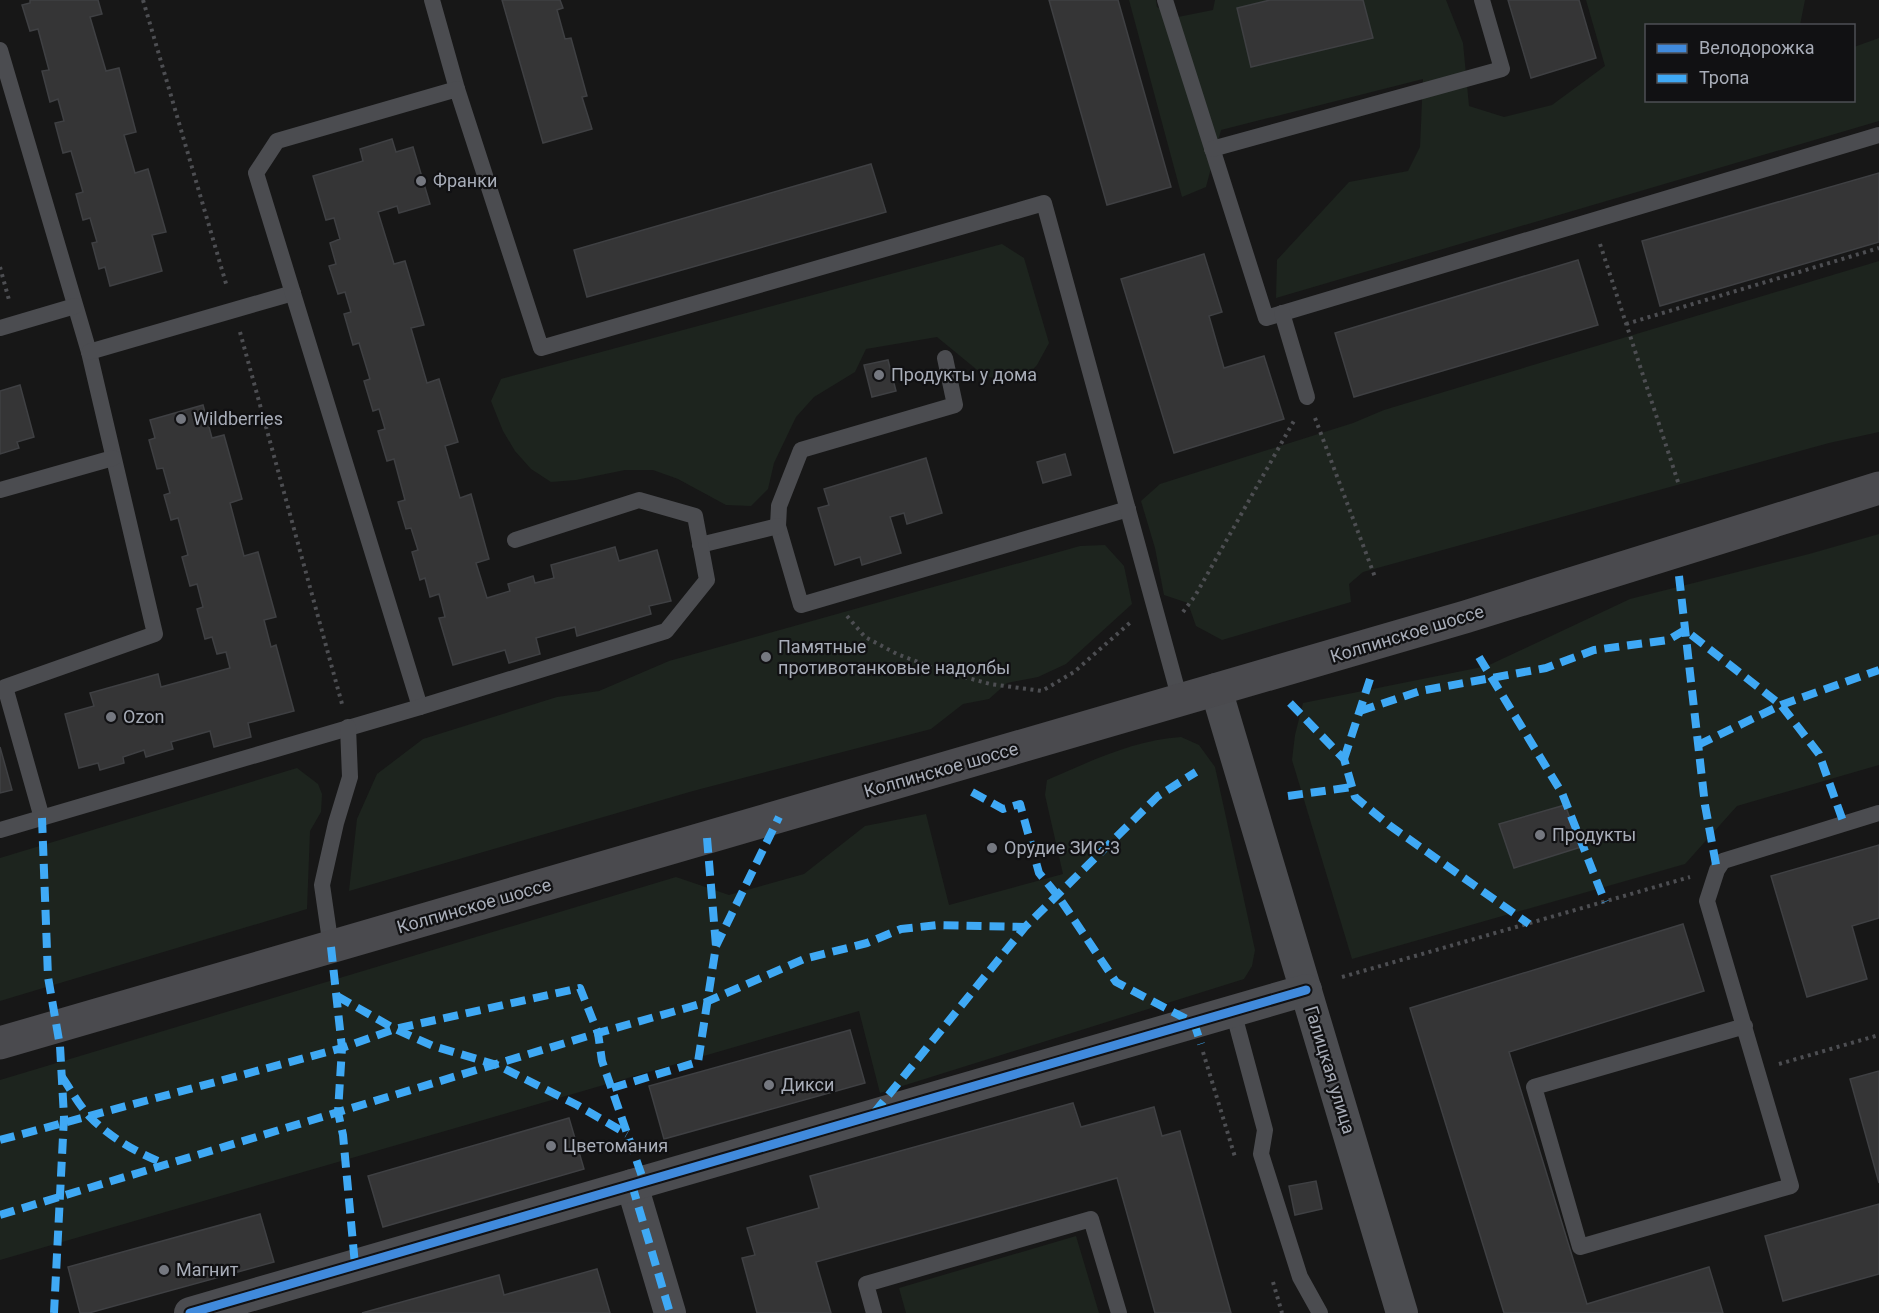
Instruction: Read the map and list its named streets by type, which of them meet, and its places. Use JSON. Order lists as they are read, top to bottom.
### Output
{
  "streets": {
    "main road": ["Колпинское шоссе"],
    "street": ["Галицкая улица"]
  },
  "crossings": [
    ["Колпинское шоссе", "Галицкая улица"]
  ],
  "places": [
    "Франки",
    "Продукты у дома",
    "Wildberries",
    "Памятные противотанковые надолбы",
    "Ozon",
    "Продукты",
    "Орудие ЗИС-3",
    "Дикси",
    "Цветомания",
    "Магнит"
  ],
  "legend": ["Велодорожка", "Тропа"]
}
